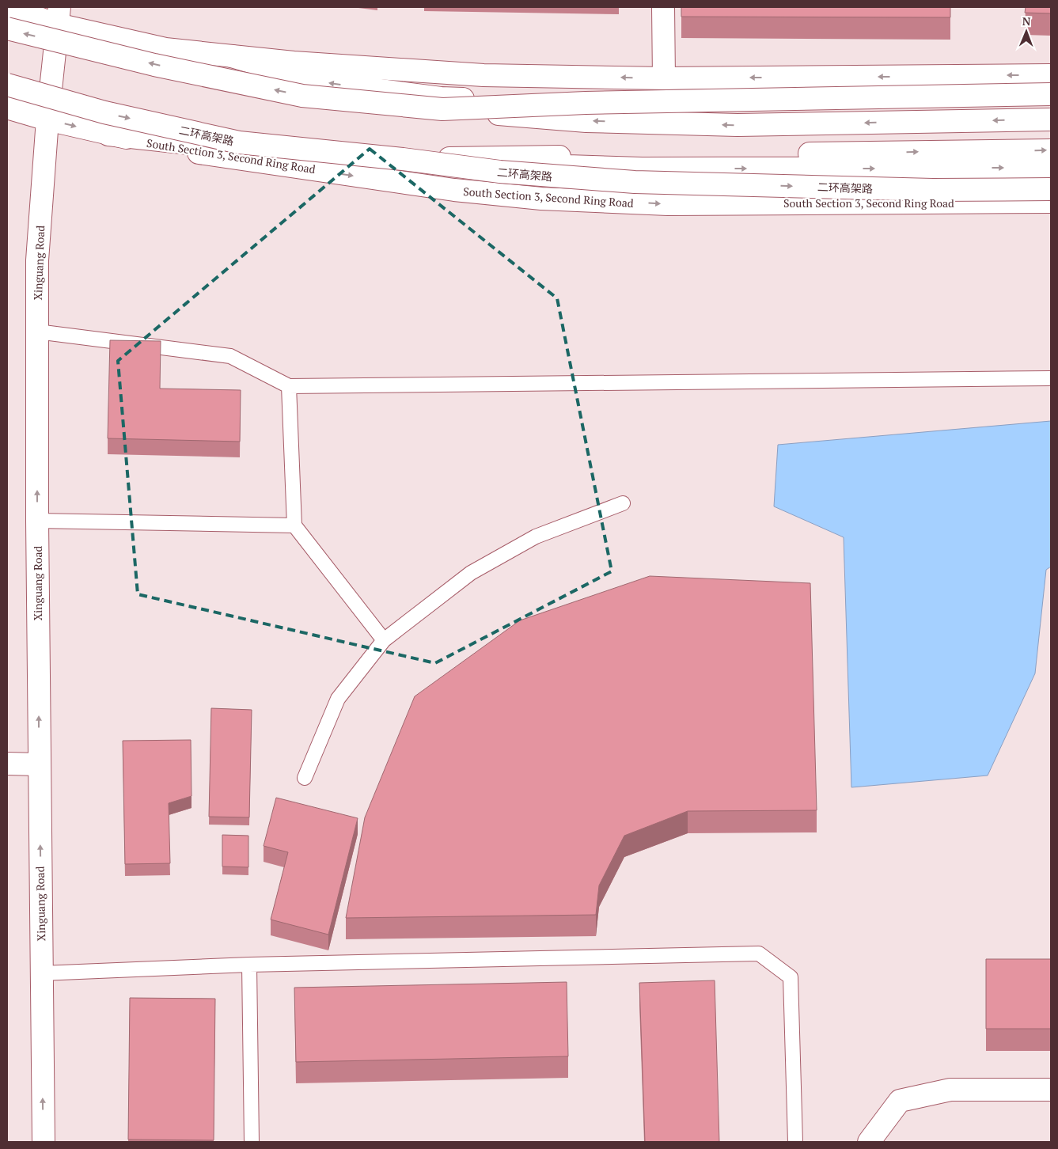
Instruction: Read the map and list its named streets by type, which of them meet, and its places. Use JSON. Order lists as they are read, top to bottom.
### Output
{
  "streets": {
    "main road": ["二环高架路", "South Section 3, Second Ring Road", "Xinguang Road"]
  },
  "crossings": [
    ["South Section 3, Second Ring Road", "Xinguang Road"]
  ],
  "one_way": ["Xinguang Road"],
  "north": "top"
}
